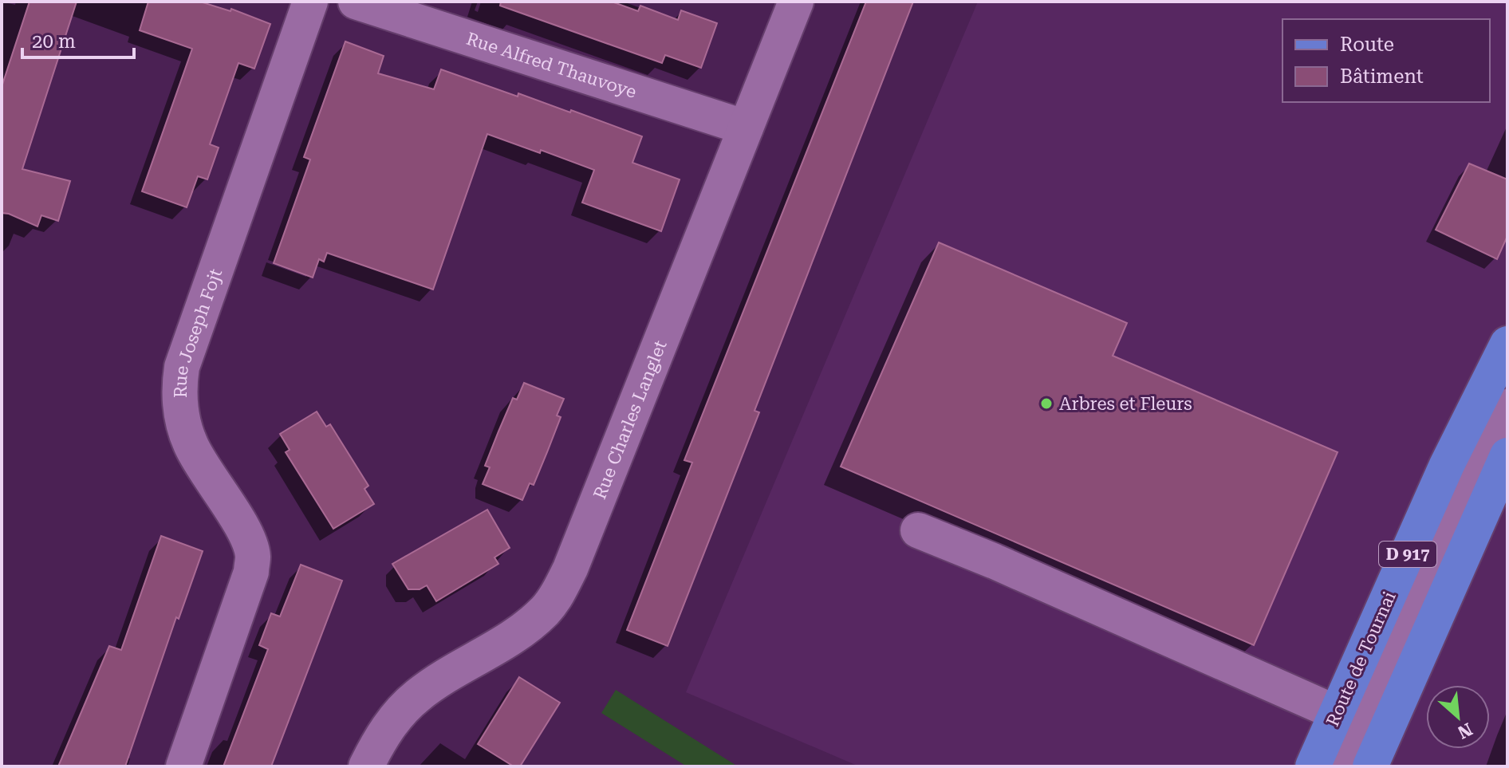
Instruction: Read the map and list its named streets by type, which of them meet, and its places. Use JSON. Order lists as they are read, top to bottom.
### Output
{
  "streets": {
    "main road": ["D 917", "Route de Tournai"],
    "street": ["Rue Alfred Thauvoye", "Rue Joseph Fojt", "Rue Charles Langlet"]
  },
  "crossings": [
    ["Rue Alfred Thauvoye", "Rue Charles Langlet"]
  ],
  "places": ["Arbres et Fleurs"],
  "legend": ["Route", "Bâtiment"],
  "scale_bar": "20 m",
  "north": "bottom right"
}
